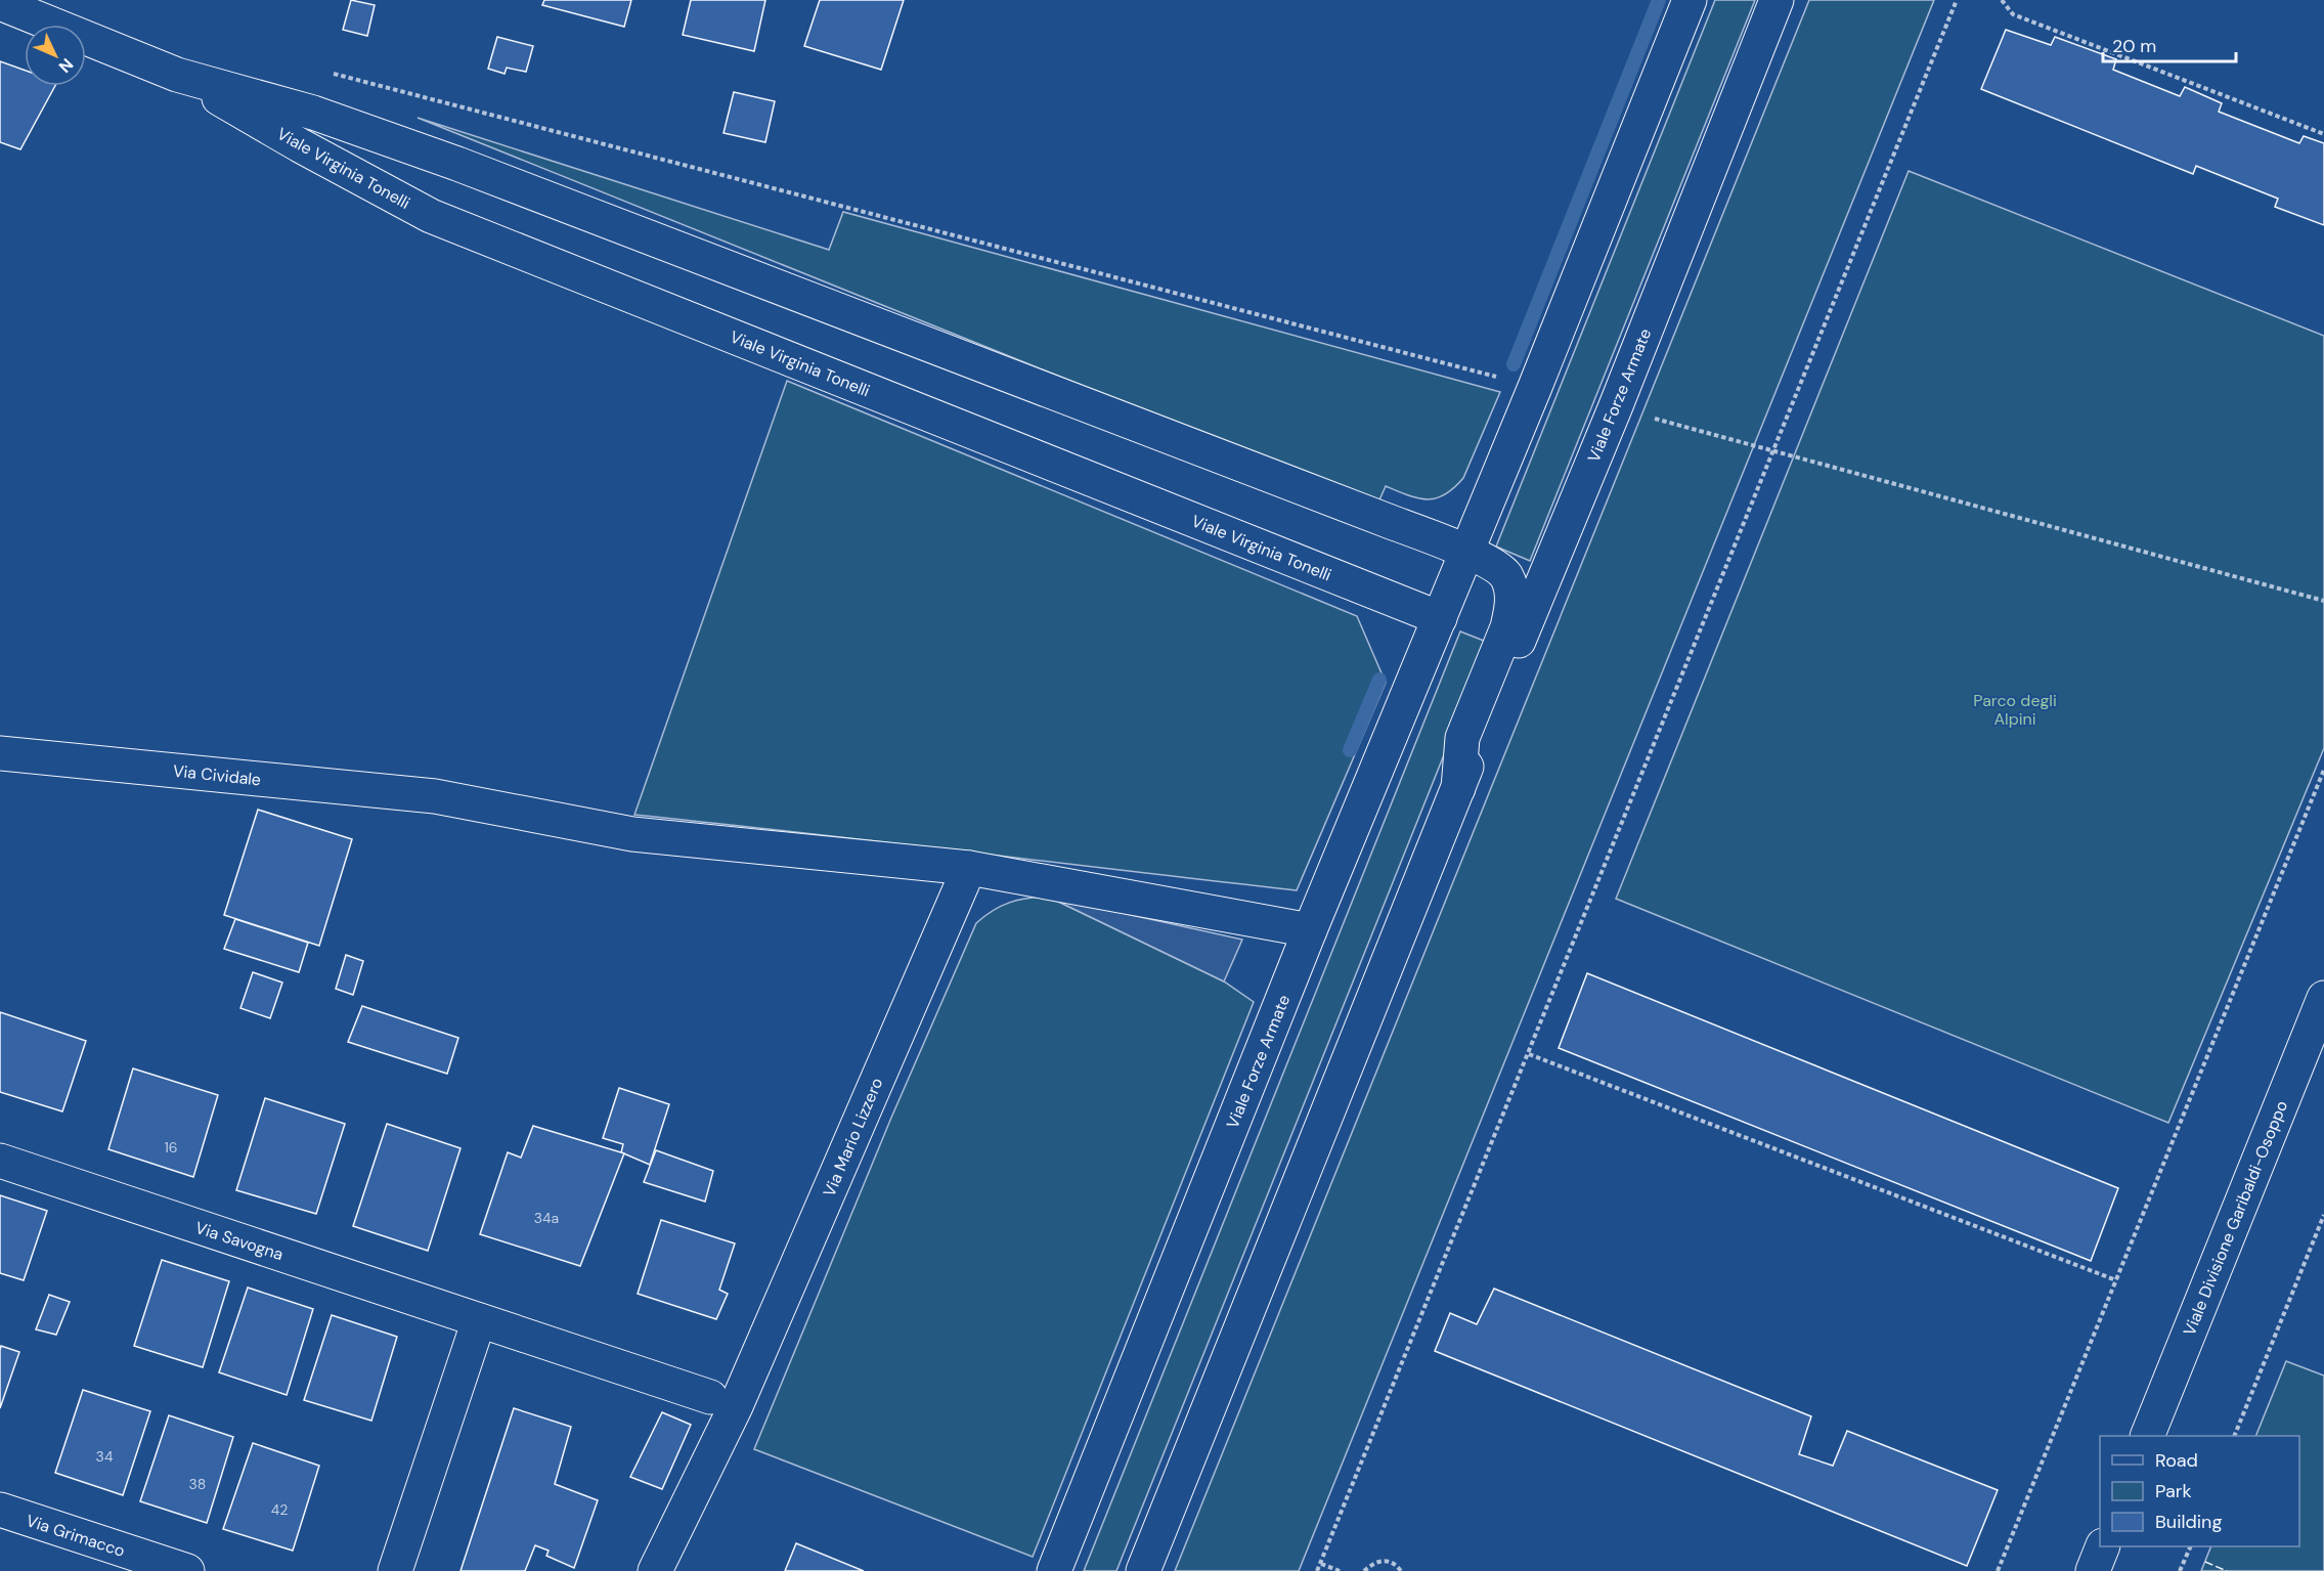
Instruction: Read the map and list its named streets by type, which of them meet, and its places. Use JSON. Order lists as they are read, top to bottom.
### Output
{
  "streets": {
    "street": [
      "Viale Virginia Tonelli",
      "Viale Forze Armate",
      "Via Cividale",
      "Via Mario Lizzero",
      "Viale Divisione Garibaldi-Osoppo",
      "Via Savogna",
      "Via Grimacco"
    ]
  },
  "crossings": [
    ["Viale Virginia Tonelli", "Viale Forze Armate"],
    ["Via Cividale", "Via Mario Lizzero"],
    ["Via Mario Lizzero", "Via Savogna"]
  ],
  "parks": ["Parco degli Alpini"],
  "house_numbers": [
    "16",
    "34a",
    "34",
    "38",
    "42"
  ],
  "legend": ["Road", "Park", "Building"],
  "scale_bar": "20 m",
  "north": "bottom right"
}
